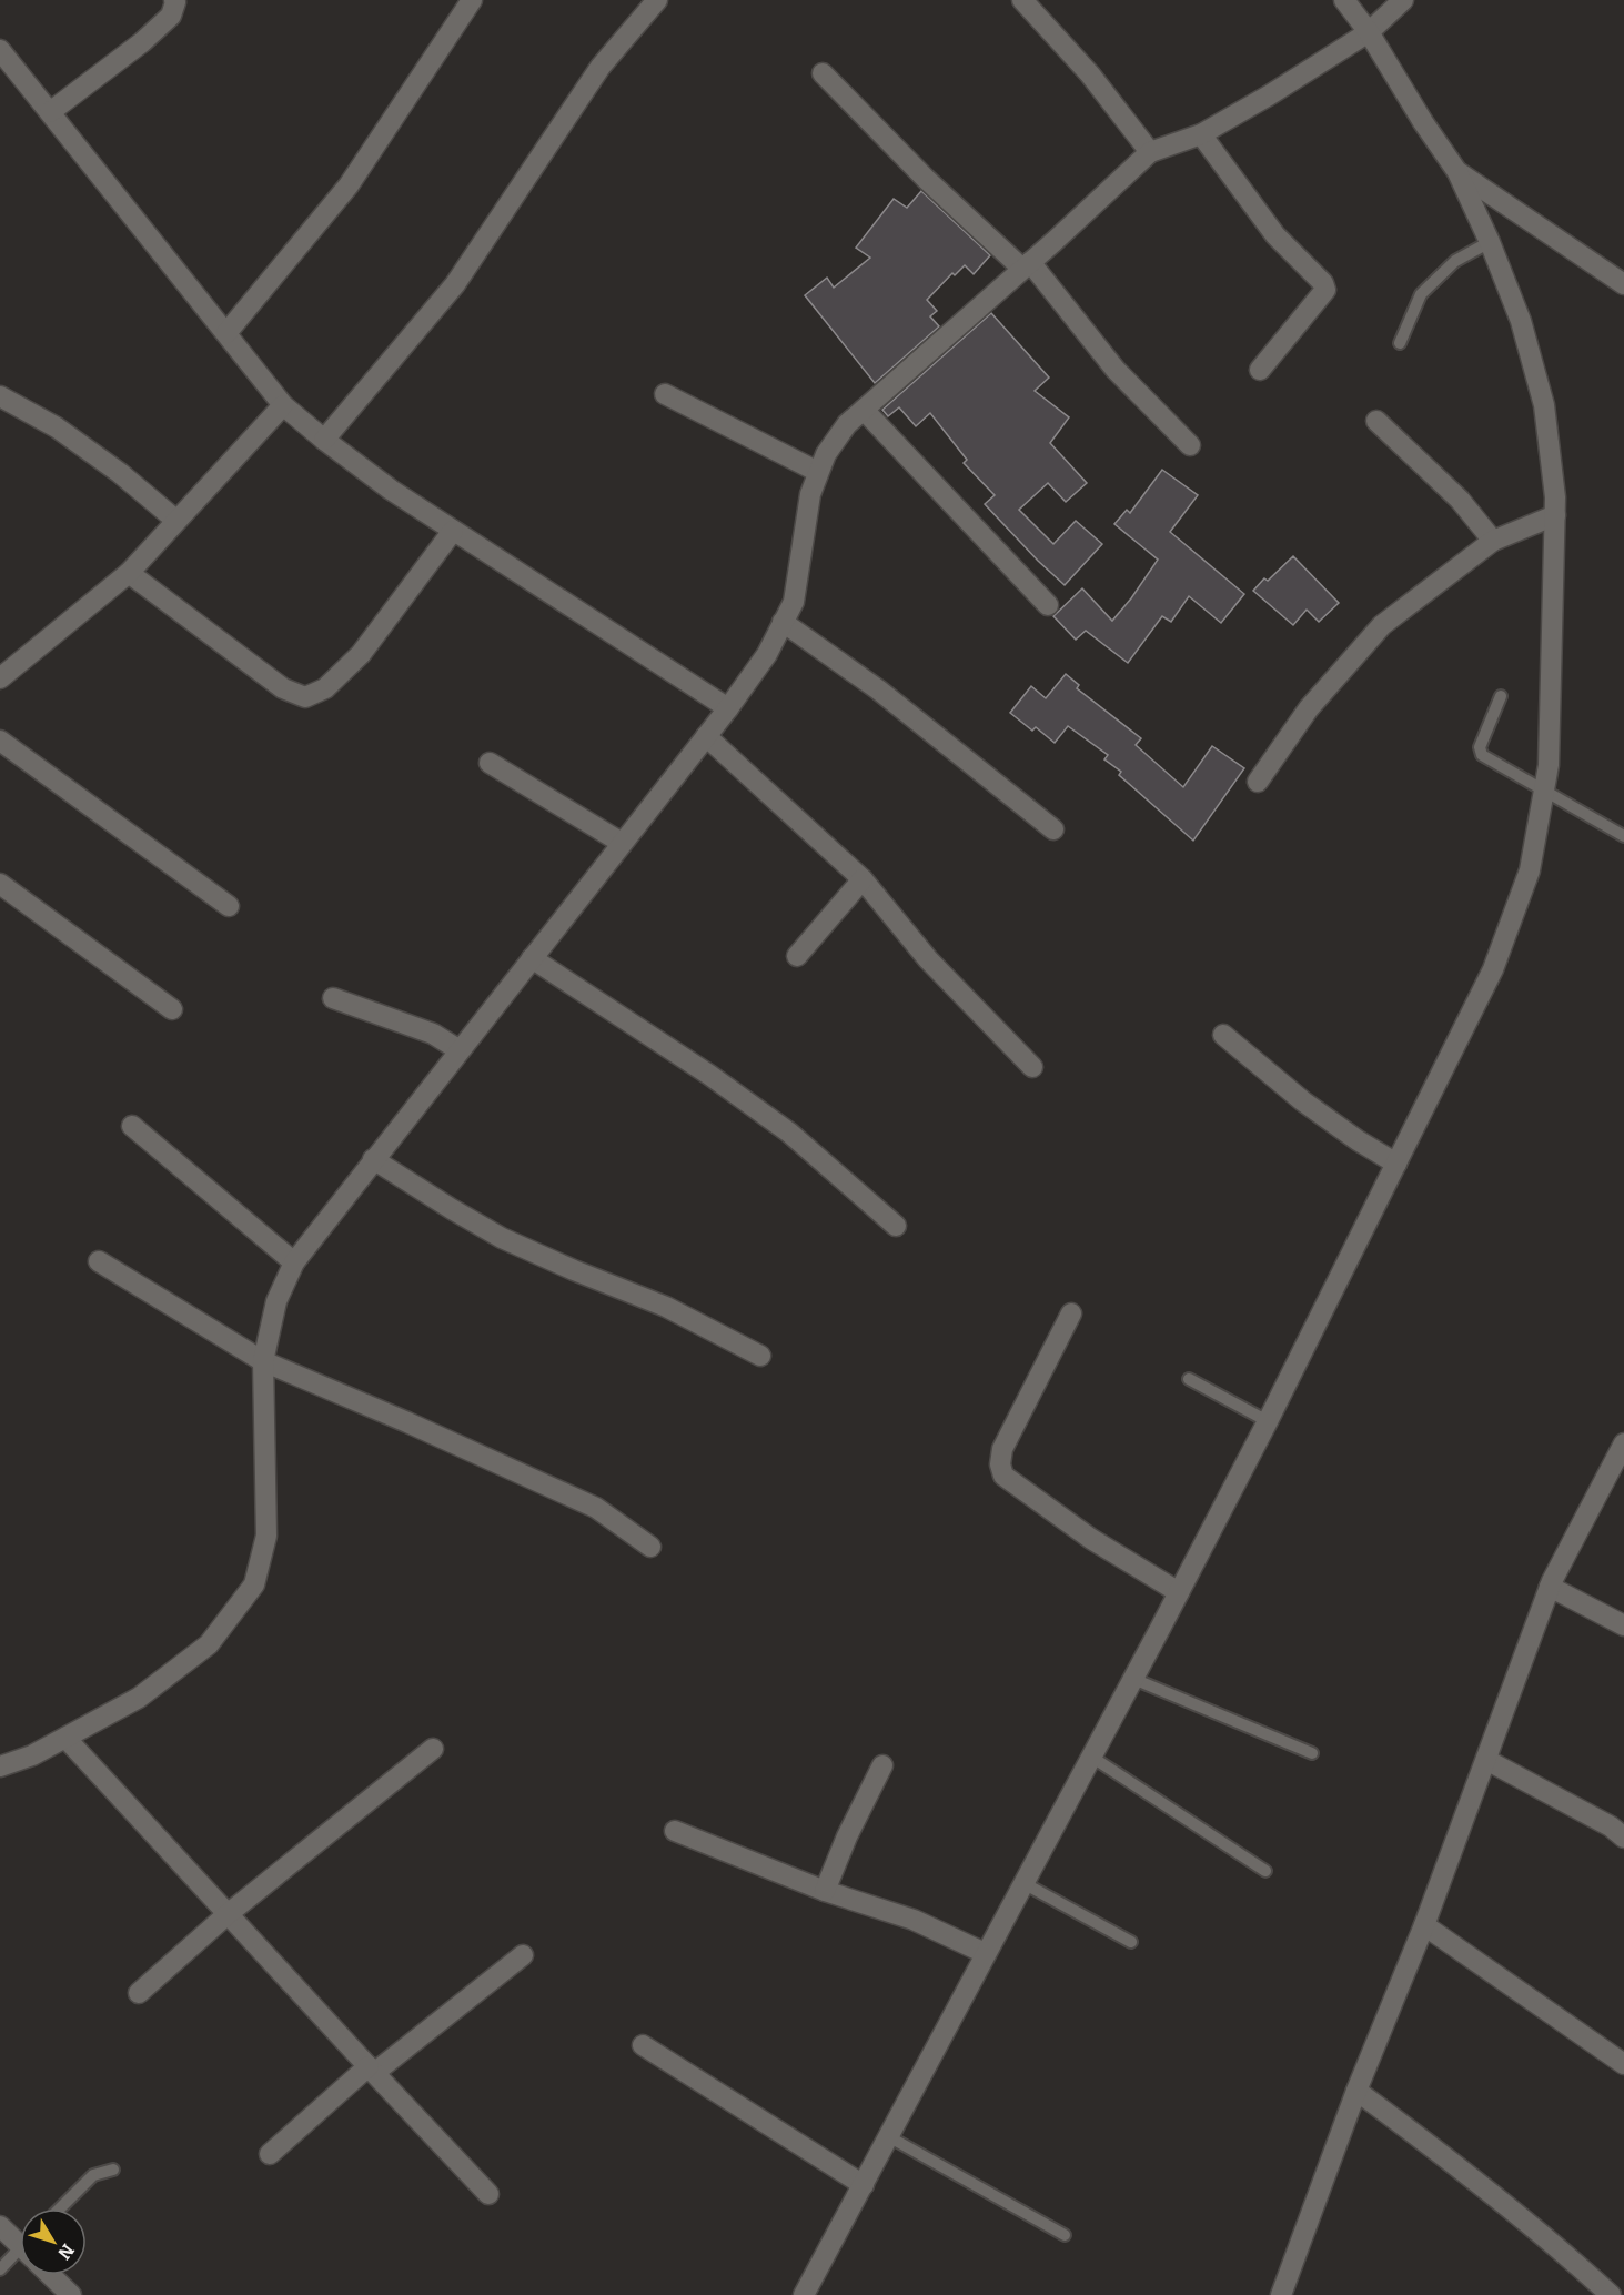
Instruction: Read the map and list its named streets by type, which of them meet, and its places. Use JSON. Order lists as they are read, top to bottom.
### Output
{
  "north": "bottom right"
}
